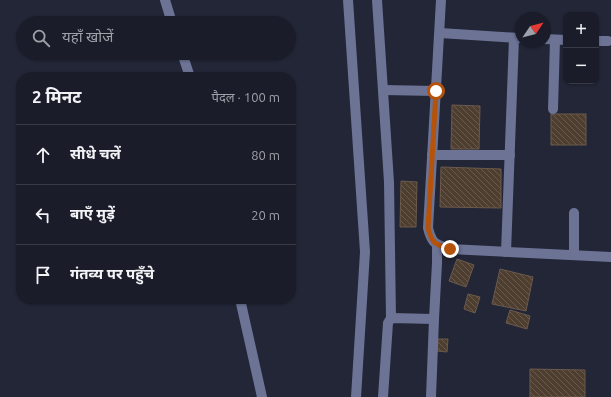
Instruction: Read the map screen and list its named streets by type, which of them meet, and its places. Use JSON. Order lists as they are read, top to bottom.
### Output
{
  "north": "top right",
  "page": {
    "map_buttons": ["+", "−"],
    "search": "यहाँ खोजें",
    "heading": ["2 मिनट", "पैदल · 100 m"],
    "list": [
      ["सीधे चलें", "80 m"],
      ["बाएँ मुड़ें", "20 m"],
      "गंतव्य पर पहुँचे"
    ]
  }
}
